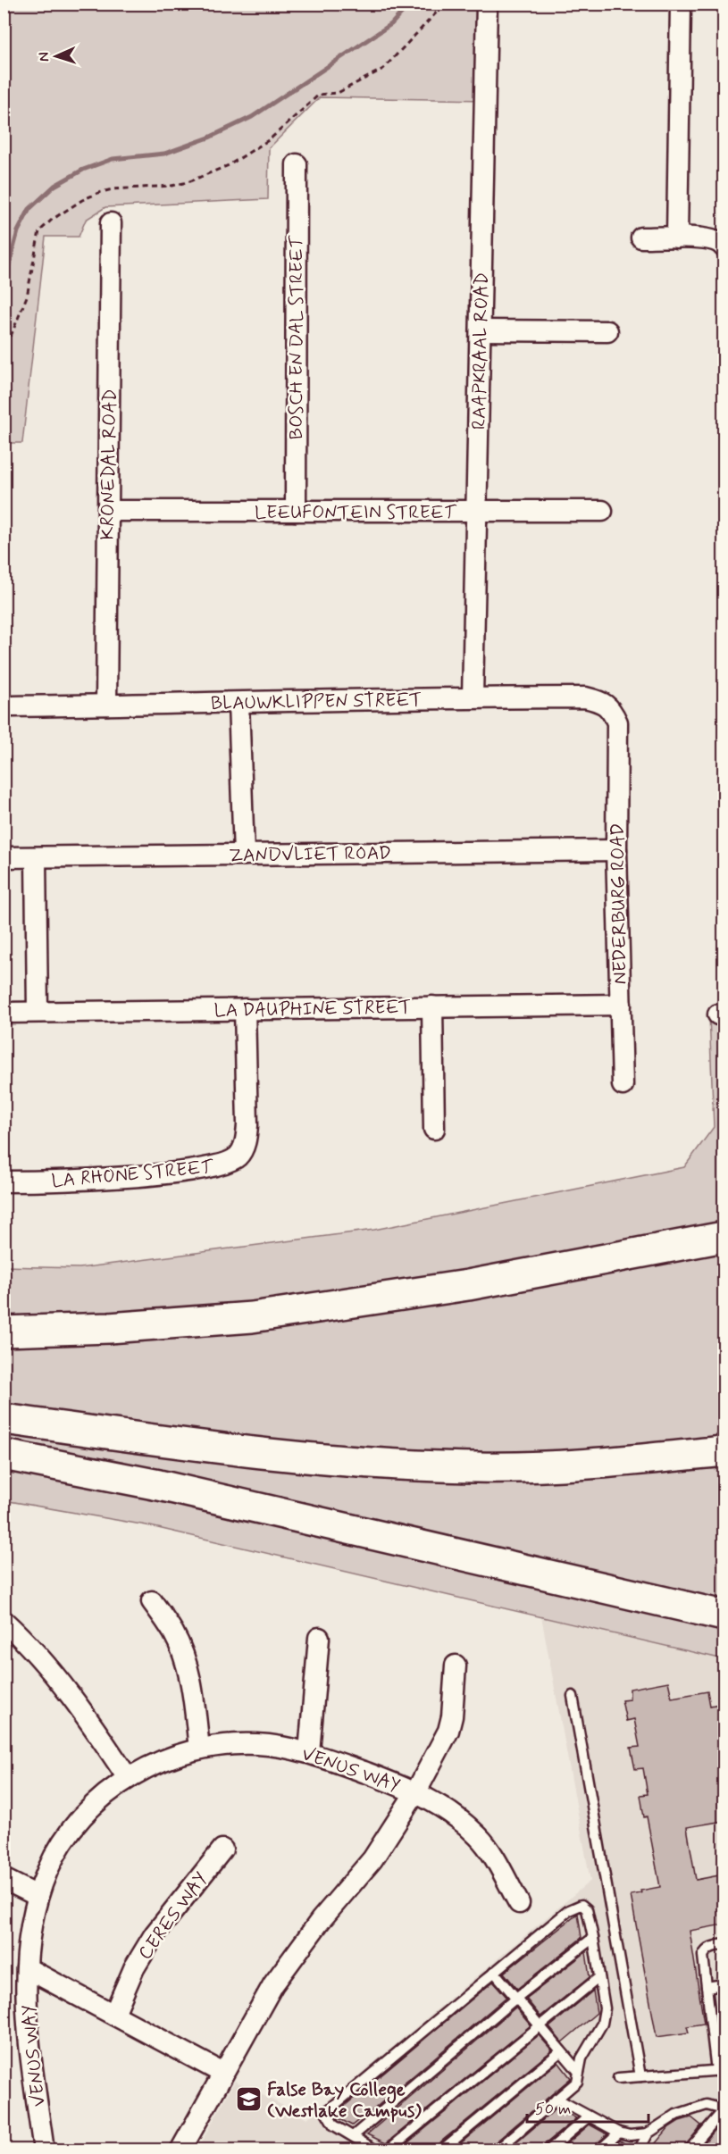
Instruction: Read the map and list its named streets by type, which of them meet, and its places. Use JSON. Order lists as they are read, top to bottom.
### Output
{
  "streets": {
    "street": [
      "BOSCH EN DAL STREET",
      "RAAPKRAAL ROAD",
      "KRONEDAL ROAD",
      "LEEUFONTEIN STREET",
      "BLAUWKLIPPEN STREET",
      "ZANDVLIET ROAD",
      "NEDERBURG ROAD",
      "LA DAUPHINE STREET",
      "LA RHONE STREET",
      "VENUS WAY",
      "CERES WAY"
    ]
  },
  "crossings": [
    ["BOSCH EN DAL STREET", "LEEUFONTEIN STREET"],
    ["RAAPKRAAL ROAD", "LEEUFONTEIN STREET"],
    ["RAAPKRAAL ROAD", "BLAUWKLIPPEN STREET"],
    ["KRONEDAL ROAD", "LEEUFONTEIN STREET"],
    ["KRONEDAL ROAD", "BLAUWKLIPPEN STREET"],
    ["BLAUWKLIPPEN STREET", "NEDERBURG ROAD"],
    ["ZANDVLIET ROAD", "NEDERBURG ROAD"],
    ["NEDERBURG ROAD", "LA DAUPHINE STREET"],
    ["LA DAUPHINE STREET", "LA RHONE STREET"]
  ],
  "places": {
    "school or university": ["False Bay College (Westlake Campus)"]
  },
  "scale_bar": "50 m",
  "north": "left"
}
